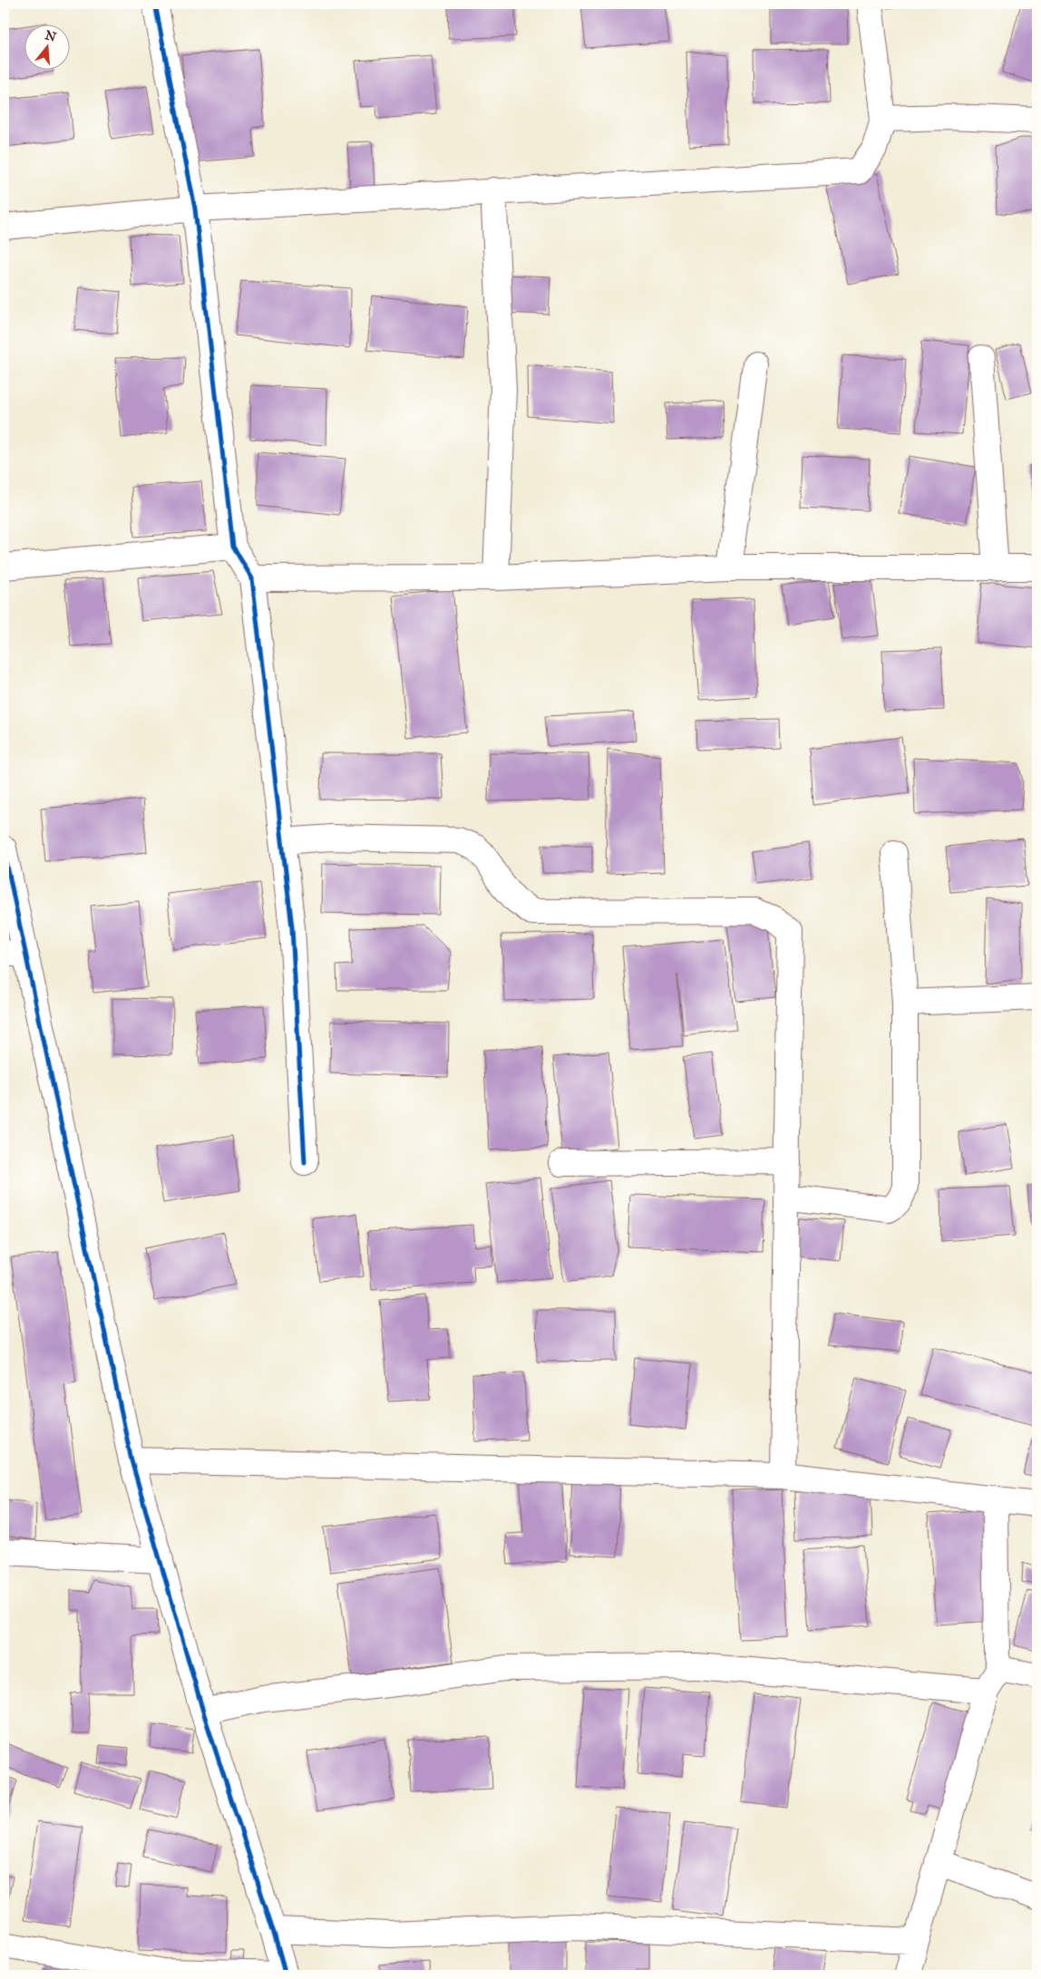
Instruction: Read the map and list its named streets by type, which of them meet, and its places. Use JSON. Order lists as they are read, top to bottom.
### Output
{
  "north": "top"
}
